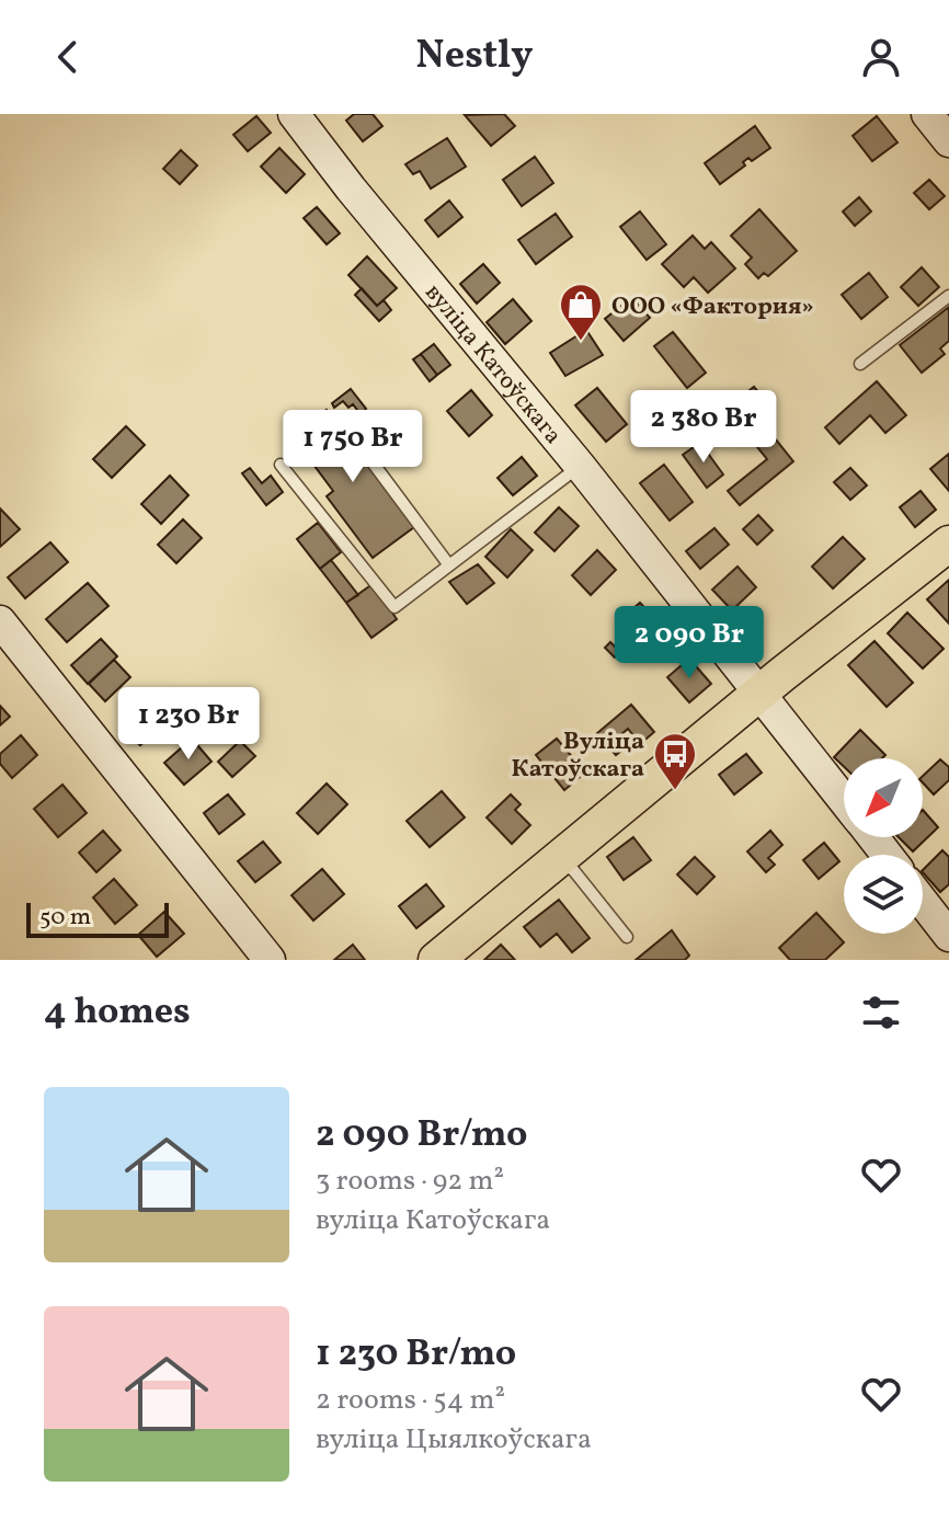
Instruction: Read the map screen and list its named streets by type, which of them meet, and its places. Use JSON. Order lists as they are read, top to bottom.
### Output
{
  "streets": {
    "street": ["вуліца Катоўскага"]
  },
  "places": {
    "shop": ["ООО «Фактория»"],
    "bus stop": ["Вуліца Катоўскага"]
  },
  "scale_bar": "50 m",
  "north": "bottom left",
  "page": {
    "header": "Nestly",
    "price": [
      "2 380 Br",
      "1 750 Br",
      "2 090 Br",
      "1 230 Br"
    ],
    "scale": "50 m",
    "heading": "4 homes",
    "list": [
      {
        "name": "2 090 Br/mo",
        "note": "3 rooms · 92 m² · вуліца Катоўскага"
      },
      {
        "name": "1 230 Br/mo",
        "note": "2 rooms · 54 m² · вуліца Цыялкоўскага"
      }
    ]
  }
}
